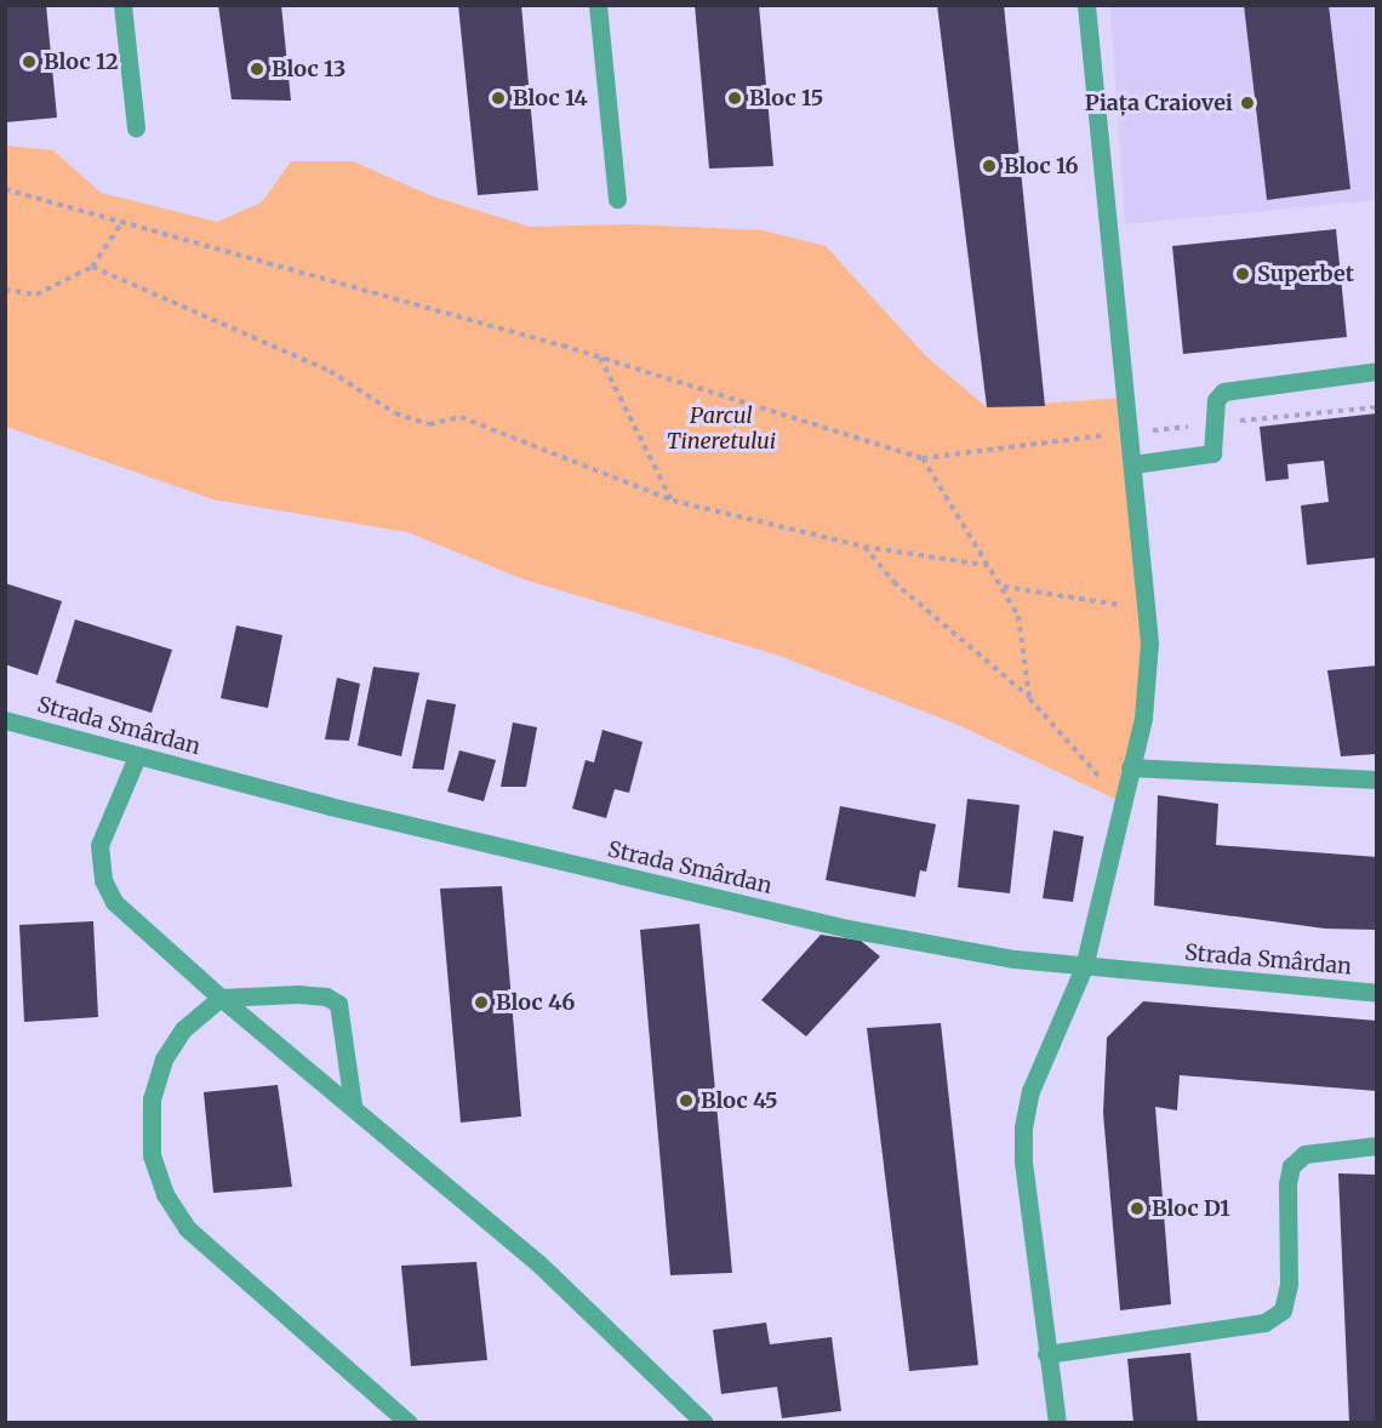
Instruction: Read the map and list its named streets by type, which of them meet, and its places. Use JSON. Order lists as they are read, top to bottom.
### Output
{
  "streets": {
    "street": ["Strada Smârdan"]
  },
  "parks": ["Parcul Tineretului"],
  "places": [
    "Bloc 12",
    "Bloc 13",
    "Bloc 14",
    "Bloc 15",
    "Piața Craiovei",
    "Bloc 16",
    "Superbet",
    "Bloc 46",
    "Bloc 45",
    "Bloc D1"
  ]
}
